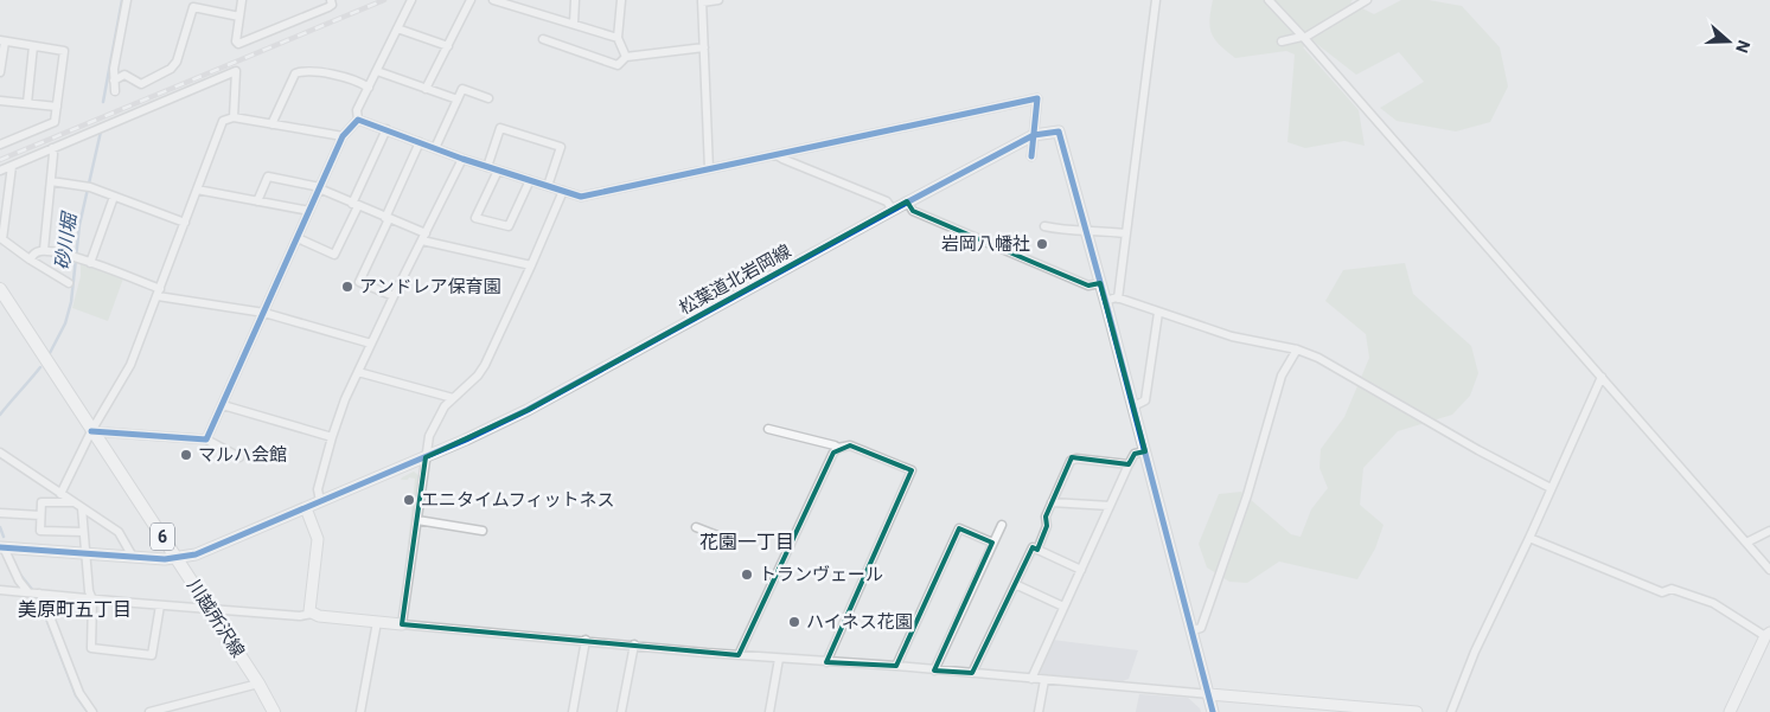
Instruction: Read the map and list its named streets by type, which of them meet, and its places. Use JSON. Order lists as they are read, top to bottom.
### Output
{
  "streets": {
    "main road": ["6", "川越所沢線"],
    "street": ["松葉道北岩岡線"]
  },
  "crossings": [
    ["松葉道北岩岡線", "川越所沢線"]
  ],
  "districts": ["花園一丁目", "美原町五丁目"],
  "water": ["砂川堀"],
  "places": [
    "岩岡八幡社",
    "アンドレア保育園",
    "マルハ会館",
    "エニタイムフィットネス",
    "トランヴェール",
    "ハイネス花園"
  ],
  "north": "right"
}
